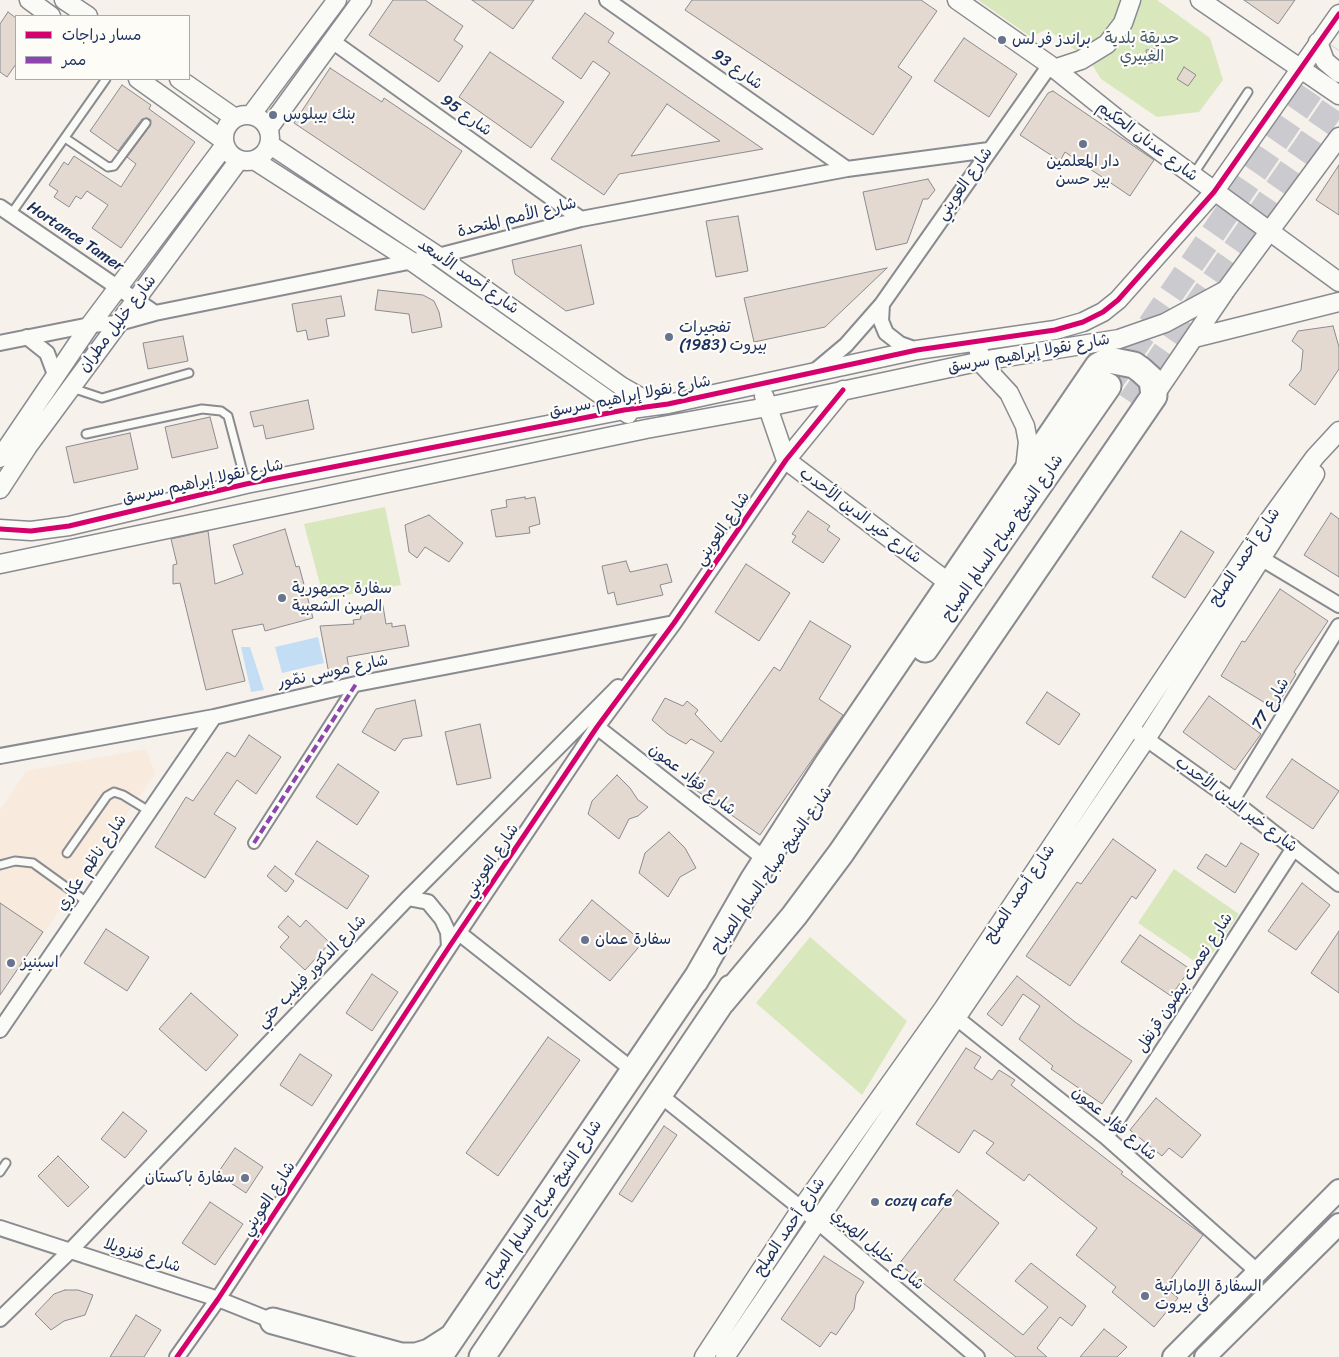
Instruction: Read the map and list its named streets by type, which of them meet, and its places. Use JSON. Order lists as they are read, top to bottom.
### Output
{
  "streets": {
    "highway": ["شارع الشيخ صباح السالم الصباح"],
    "street": [
      "شارع 93",
      "شارع 95",
      "شارع عدنان الحكيم",
      "شارع العويني",
      "شارع الأمم المتحدة",
      "Hortance Tamer",
      "شارع أحمد الأسعد",
      "شارع خليل مطران",
      "شارع نقولا إبراهيم سرسق",
      "شارع خير الدين الأحدب",
      "شارع أحمد الصلح",
      "شارع موسى نمّور",
      "شارع 77",
      "شارع فؤاد عمون",
      "شارع ناظم عكاري",
      "شارع الدكتور فيليب حتي",
      "شارع نعمت بيضون قرنفل",
      "شارع خليل الهبري",
      "شارع فنزويلا"
    ]
  },
  "crossings": [
    ["شارع 93", "شارع الأمم المتحدة"],
    ["شارع 95", "شارع الأمم المتحدة"],
    ["شارع عدنان الحكيم", "شارع العويني"],
    ["شارع عدنان الحكيم", "شارع نقولا إبراهيم سرسق"],
    ["شارع العويني", "شارع الأمم المتحدة"],
    ["شارع العويني", "شارع نقولا إبراهيم سرسق"],
    ["شارع العويني", "شارع خير الدين الأحدب"],
    ["شارع العويني", "شارع موسى نمّور"],
    ["شارع العويني", "شارع فؤاد عمون"],
    ["شارع العويني", "شارع الدكتور فيليب حتي"],
    ["شارع العويني", "شارع فنزويلا"],
    ["شارع الأمم المتحدة", "Hortance Tamer"],
    ["شارع الأمم المتحدة", "شارع أحمد الأسعد"],
    ["شارع الأمم المتحدة", "شارع خليل مطران"],
    ["Hortance Tamer", "شارع خليل مطران"],
    ["شارع أحمد الأسعد", "شارع خليل مطران"],
    ["شارع أحمد الأسعد", "شارع نقولا إبراهيم سرسق"],
    ["شارع نقولا إبراهيم سرسق", "شارع خير الدين الأحدب"],
    ["شارع خير الدين الأحدب", "شارع أحمد الصلح"],
    ["شارع خير الدين الأحدب", "شارع 77"],
    ["شارع خير الدين الأحدب", "شارع نعمت بيضون قرنفل"],
    ["شارع الشيخ صباح السالم الصباح", "شارع خليل الهبري"],
    ["شارع أحمد الصلح", "شارع فؤاد عمون"],
    ["شارع أحمد الصلح", "شارع خليل الهبري"],
    ["شارع موسى نمّور", "شارع ناظم عكاري"],
    ["شارع فؤاد عمون", "شارع نعمت بيضون قرنفل"],
    ["شارع الدكتور فيليب حتي", "شارع فنزويلا"]
  ],
  "parks": ["حديقة بلدية الغبيري"],
  "places": [
    "براندز فر لس",
    "بنك بيبلوس",
    "دار المعلمين بير حسن",
    "تفجيرات بيروت (1983)",
    "سفارة جمهورية الصين الشعبية",
    "سفارة عمان",
    "اسبنيز",
    "سفارة باكستان",
    "cozy cafe",
    "السفارة الإماراتية فى بيروت"
  ],
  "legend": ["مسار دراجات", "ممر"]
}
